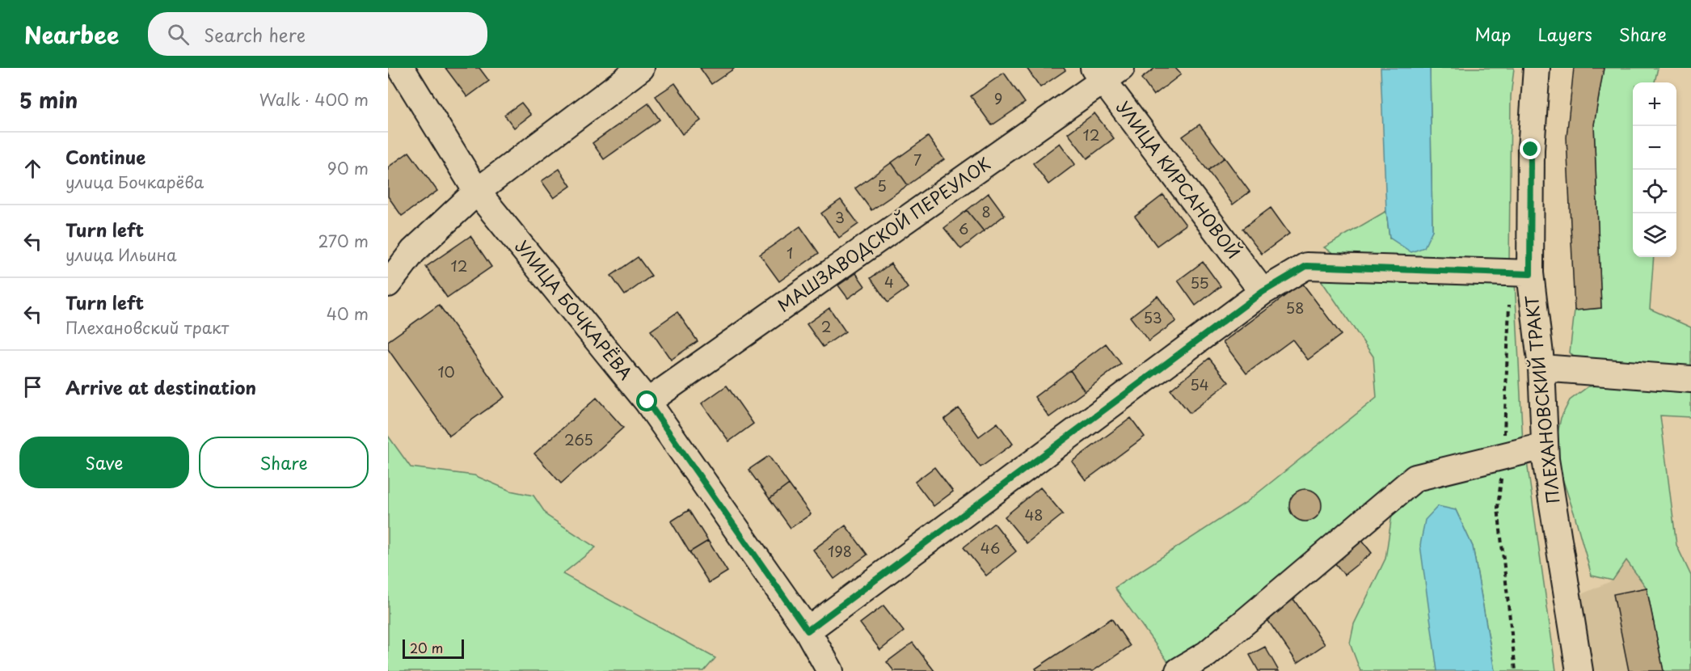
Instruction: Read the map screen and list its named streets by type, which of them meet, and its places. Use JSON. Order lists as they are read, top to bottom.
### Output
{
  "streets": {
    "street": [
      "УЛИЦА КИРСАНОВОЙ",
      "МАШЗАВОДСКОЙ ПЕРЕУЛОК",
      "УЛИЦА БОЧКАРЁВА",
      "ПЛЕХАНОВСКИЙ ТРАКТ"
    ]
  },
  "crossings": [
    ["УЛИЦА КИРСАНОВОЙ", "МАШЗАВОДСКОЙ ПЕРЕУЛОК"],
    ["МАШЗАВОДСКОЙ ПЕРЕУЛОК", "УЛИЦА БОЧКАРЁВА"]
  ],
  "house_numbers": [
    "9",
    "12",
    "7",
    "5",
    "8",
    "3",
    "6",
    "1",
    "12",
    "4",
    "55",
    "58",
    "53",
    "2",
    "10",
    "54",
    "265",
    "48",
    "46",
    "198"
  ],
  "scale_bar": "20 m",
  "page": {
    "header": "Nearbee",
    "search": "Search here",
    "nav": ["Map", "Layers", "Share"],
    "heading": ["5 min", "Walk · 400 m"],
    "map_buttons": ["+", "−"],
    "list": [
      ["Continue", "улица Бочкарёва", "90 m"],
      ["Turn left", "улица Ильина", "270 m"],
      ["Turn left", "Плехановский тракт", "40 m"],
      "Arrive at destination"
    ],
    "buttons": ["Save", "Share"],
    "scale": "20 m"
  }
}
